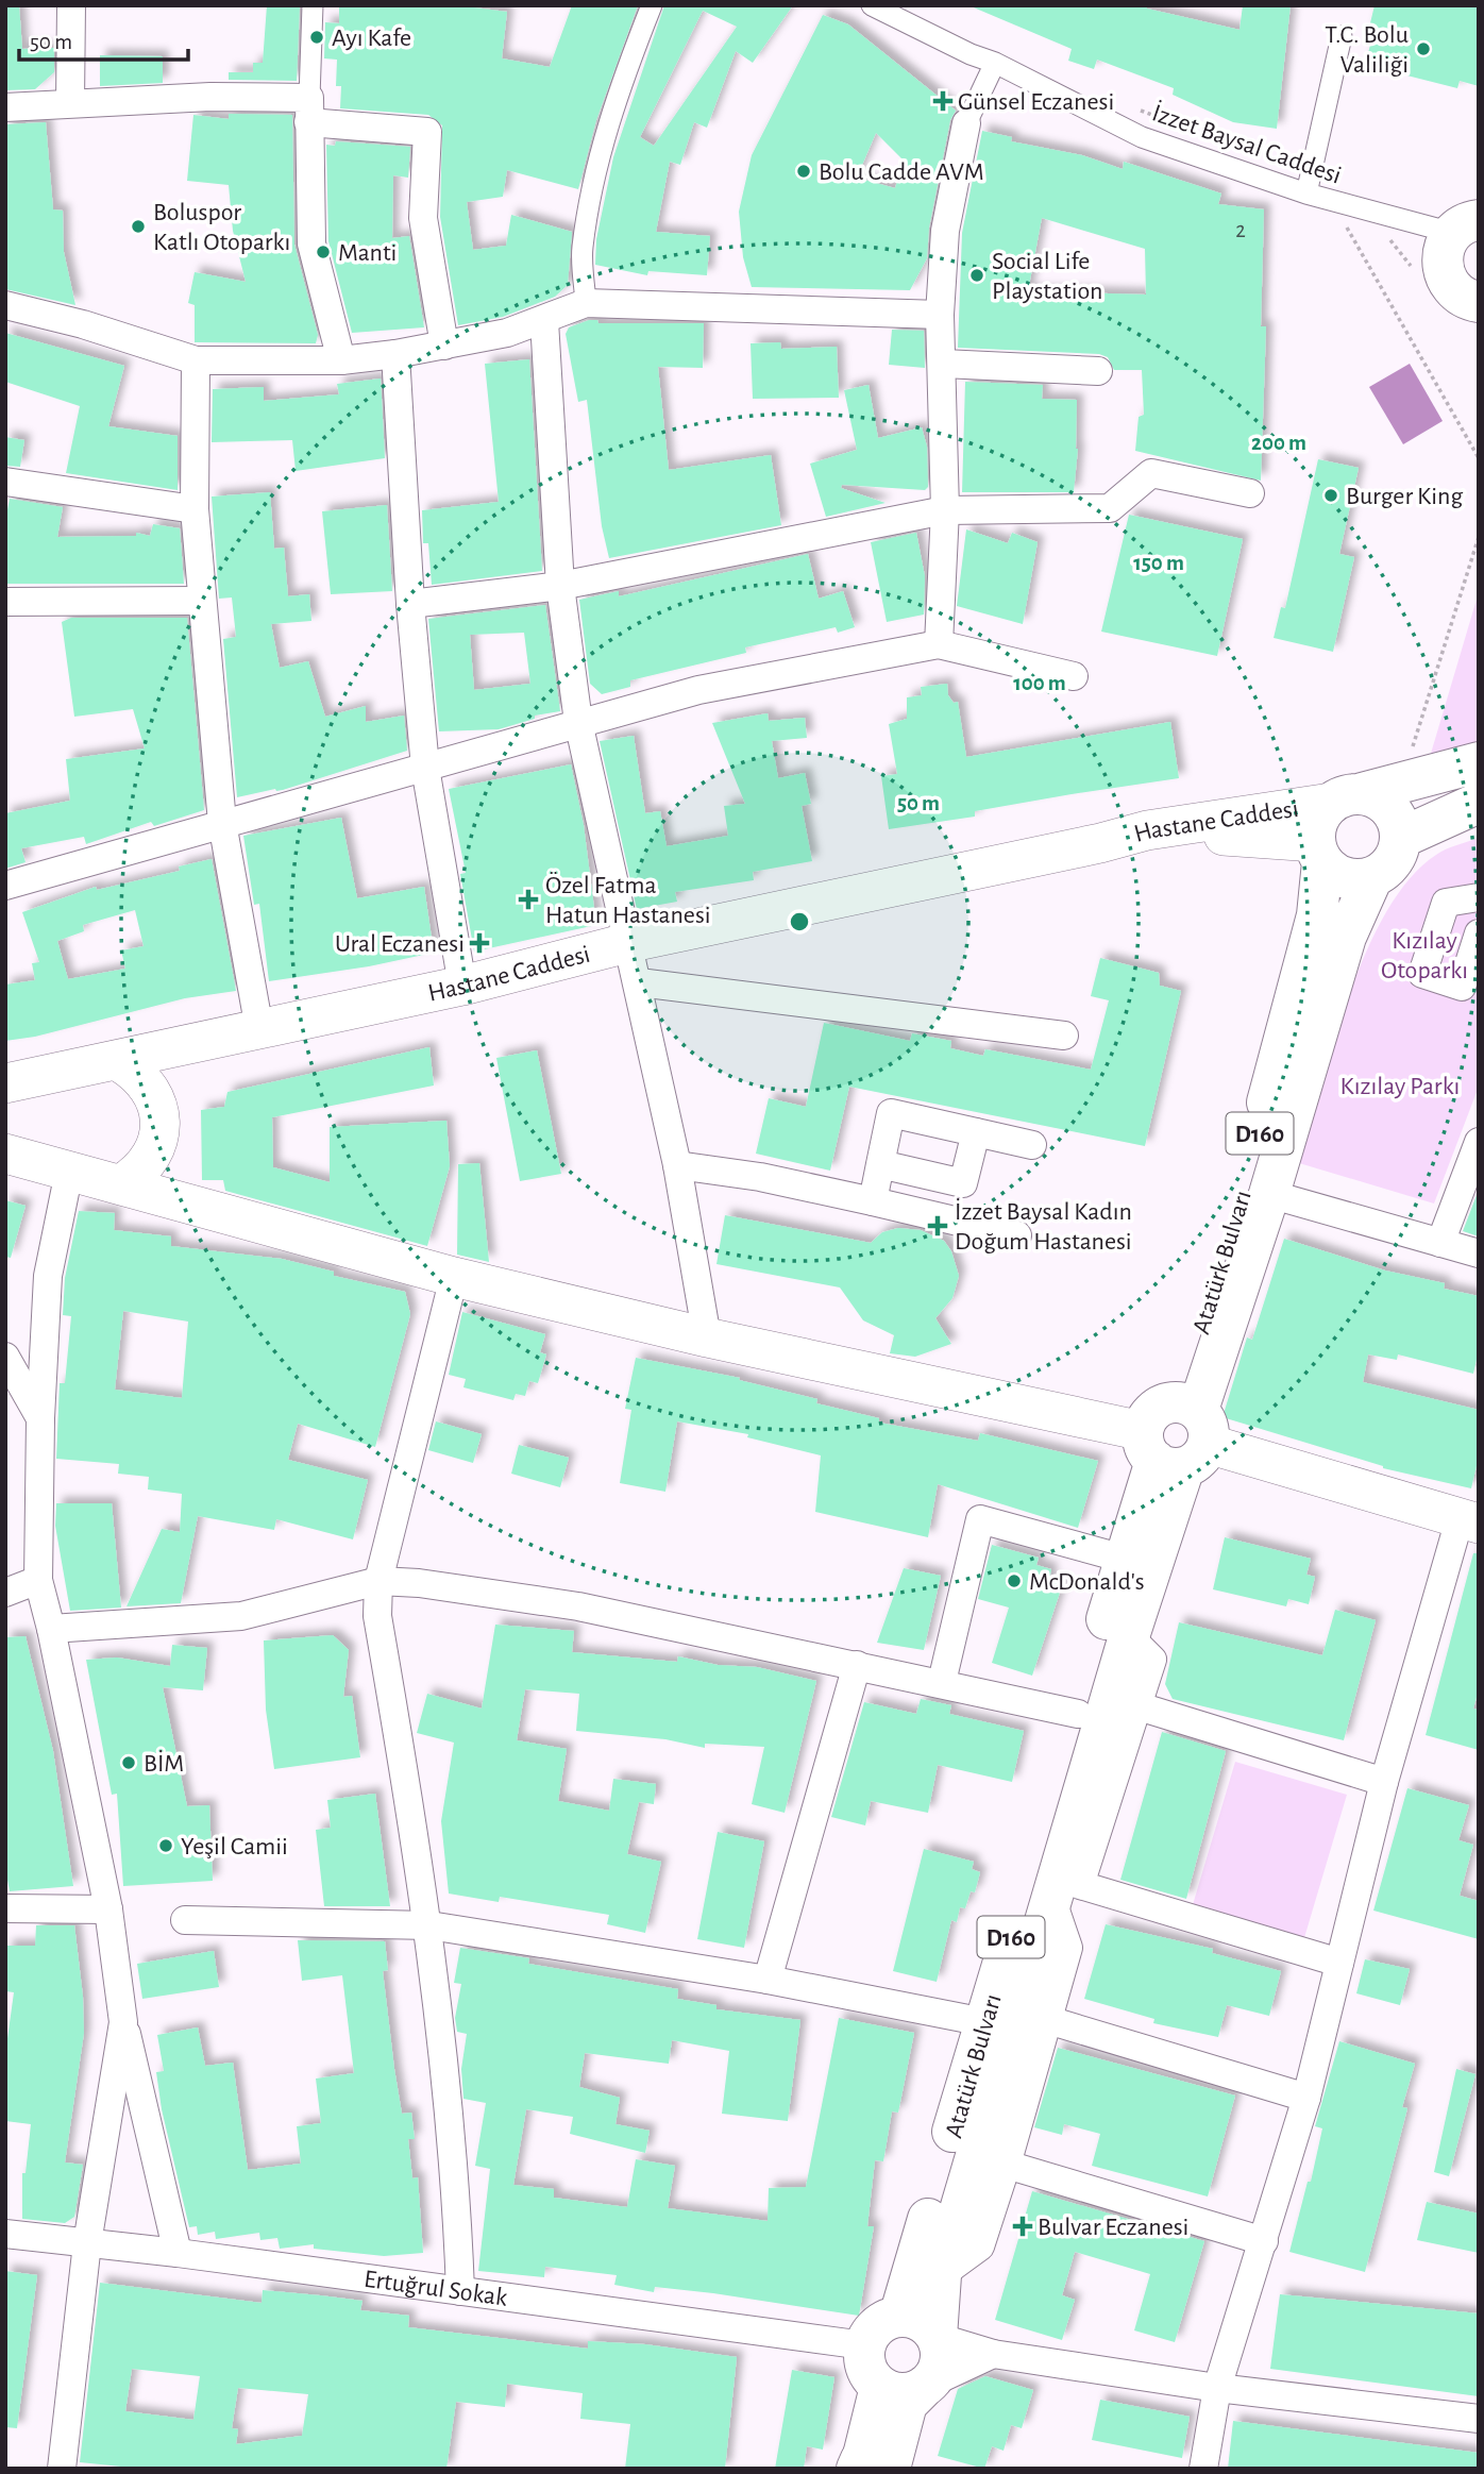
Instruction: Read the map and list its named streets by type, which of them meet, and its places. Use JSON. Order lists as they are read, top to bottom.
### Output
{
  "streets": {
    "main road": ["Hastane Caddesi", "D160", "Atatürk Bulvarı"],
    "street": ["İzzet Baysal Caddesi", "Ertuğrul Sokak"]
  },
  "crossings": [
    ["Hastane Caddesi", "D160"],
    ["Hastane Caddesi", "Atatürk Bulvarı"],
    ["D160", "Atatürk Bulvarı"],
    ["D160", "Ertuğrul Sokak"],
    ["Atatürk Bulvarı", "Ertuğrul Sokak"]
  ],
  "parks": ["Kızılay Otoparkı", "Kızılay Parkı"],
  "places": {
    "other": [
      "Ayı Kafe",
      "T.C. Bolu Valiliği",
      "Bolu Cadde AVM",
      "Boluspor Katlı Otoparkı",
      "Manti",
      "Social Life Playstation",
      "Burger King",
      "McDonald's",
      "BİM",
      "Yeşil Camii"
    ],
    "health": [
      "Günsel Eczanesi",
      "Özel Fatma Hatun Hastanesi",
      "Ural Eczanesi",
      "İzzet Baysal Kadın Doğum Hastanesi",
      "Bulvar Eczanesi"
    ]
  },
  "house_numbers": ["2"],
  "scale_bar": "50 m",
  "rings": [
    "200 m",
    "150 m",
    "100 m",
    "50 m"
  ]
}
